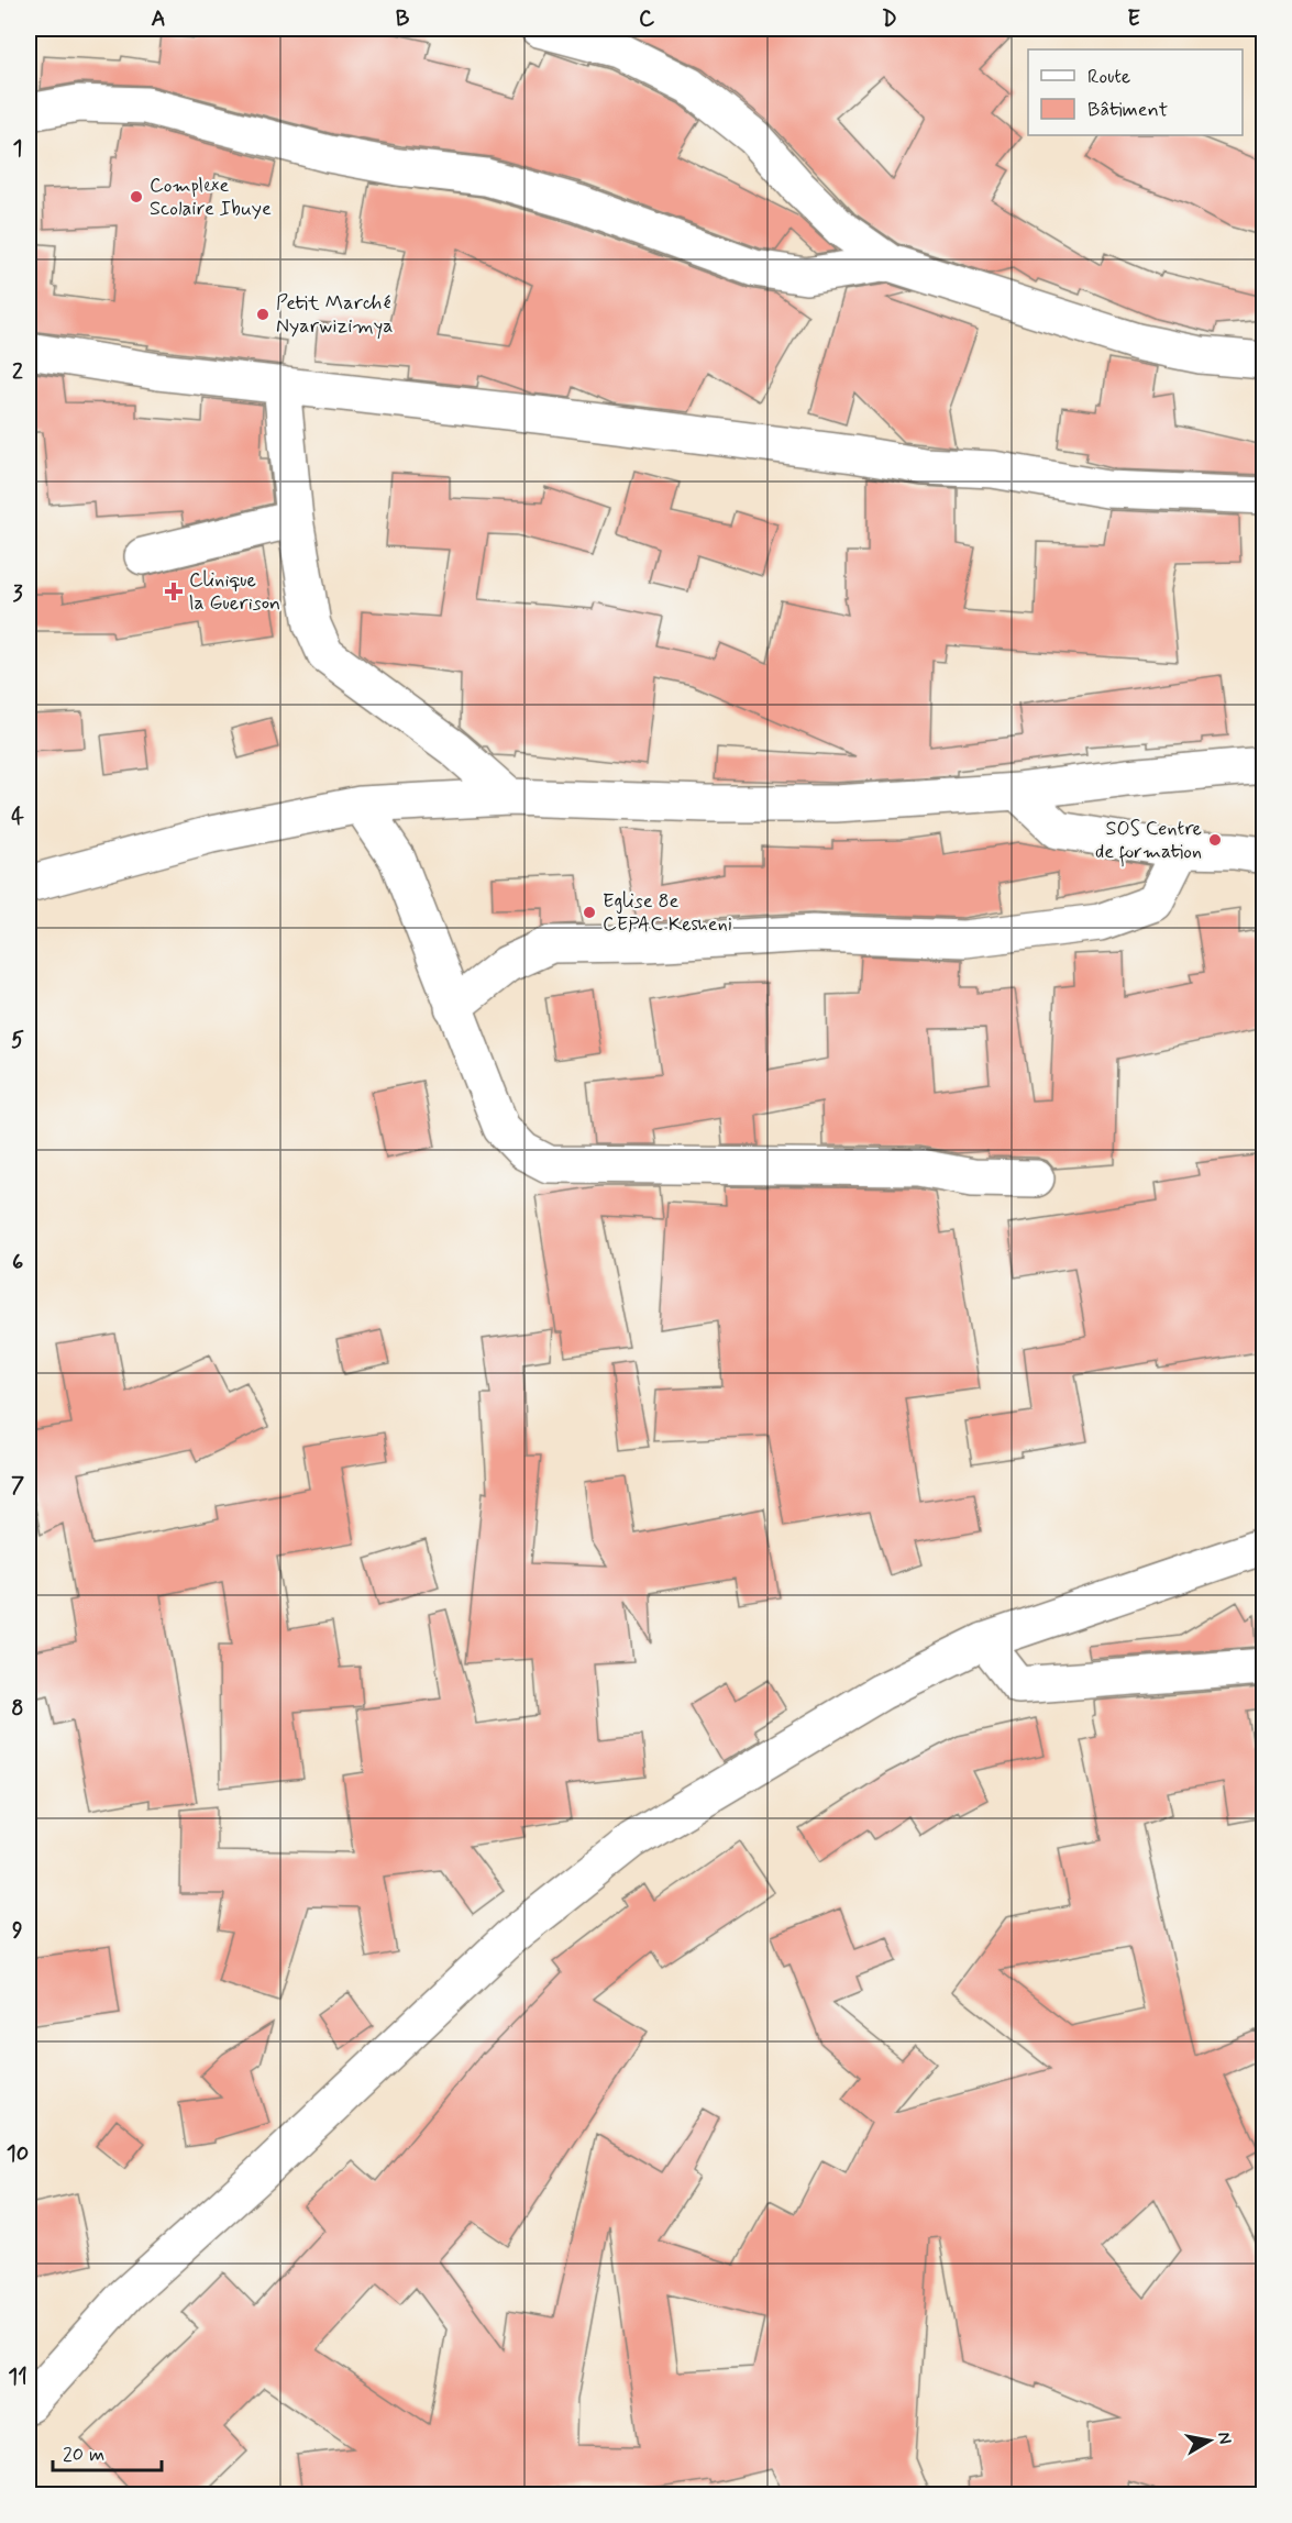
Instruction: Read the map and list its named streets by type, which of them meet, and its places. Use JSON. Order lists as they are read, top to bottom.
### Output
{
  "places": {
    "other": [
      "Complexe Scolaire Ibuye",
      "Petit Marché Nyarwizimya",
      "SOS Centre de formation",
      "Eglise 8e CEPAC Kesheni"
    ],
    "health": ["Clinique la Guerison"]
  },
  "legend": ["Route", "Bâtiment"],
  "scale_bar": "20 m",
  "north": "right",
  "grid": {
    "columns": [
      "A",
      "B",
      "C",
      "D",
      "E"
    ],
    "rows": [
      "1",
      "2",
      "3",
      "4",
      "5",
      "6",
      "7",
      "8",
      "9",
      "10",
      "11"
    ]
  }
}
